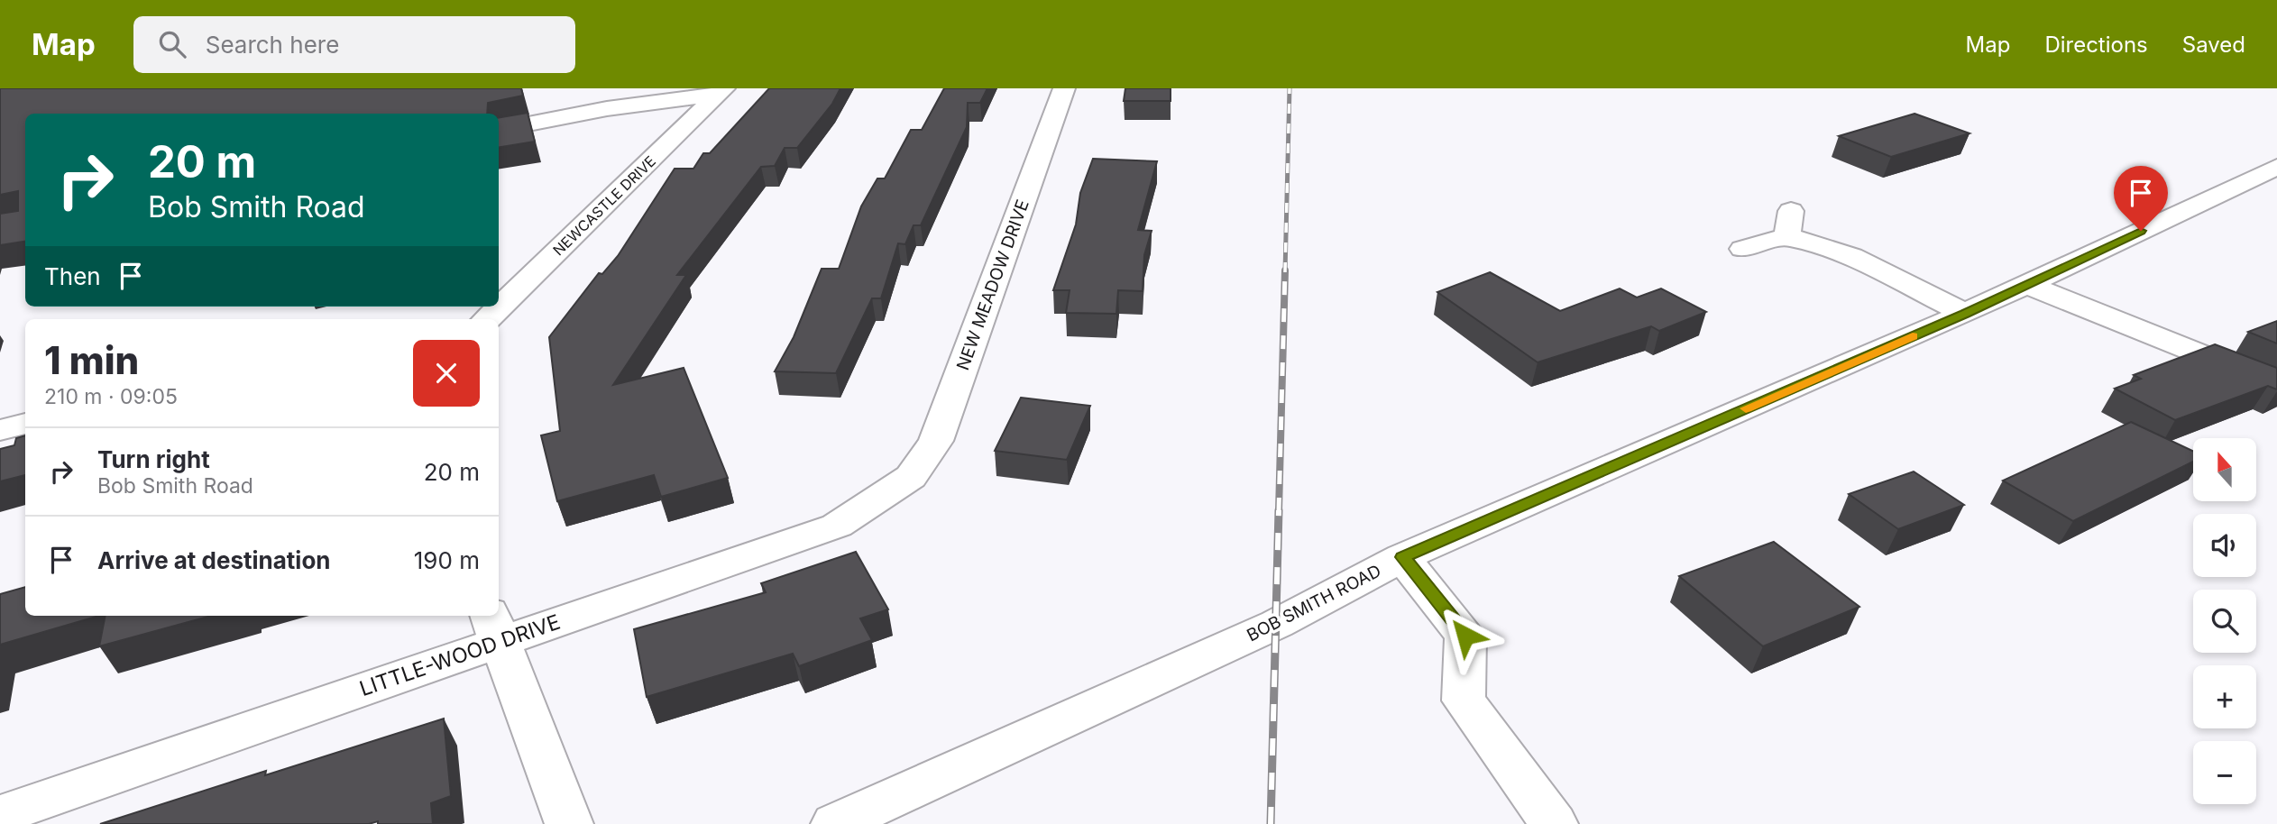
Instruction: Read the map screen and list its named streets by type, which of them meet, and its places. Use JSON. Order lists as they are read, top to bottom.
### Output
{
  "streets": {
    "street": [
      "NEWCASTLE DRIVE",
      "NEW MEADOW DRIVE",
      "BOB SMITH ROAD",
      "LITTLE-WOOD DRIVE"
    ]
  },
  "crossings": [
    ["NEW MEADOW DRIVE", "LITTLE-WOOD DRIVE"]
  ],
  "north": "top",
  "page": {
    "header": "Map",
    "search": "Search here",
    "nav": ["Map", "Directions", "Saved"],
    "turn": ["20 m", "Bob Smith Road"],
    "then": "Then",
    "heading": ["1 min", "210 m · 09:05"],
    "list": [
      {
        "name": "Turn right",
        "note": "Bob Smith Road",
        "value": "20 m"
      },
      {
        "name": "Arrive at destination",
        "value": "190 m"
      }
    ],
    "map_buttons": ["+", "−"]
  }
}
